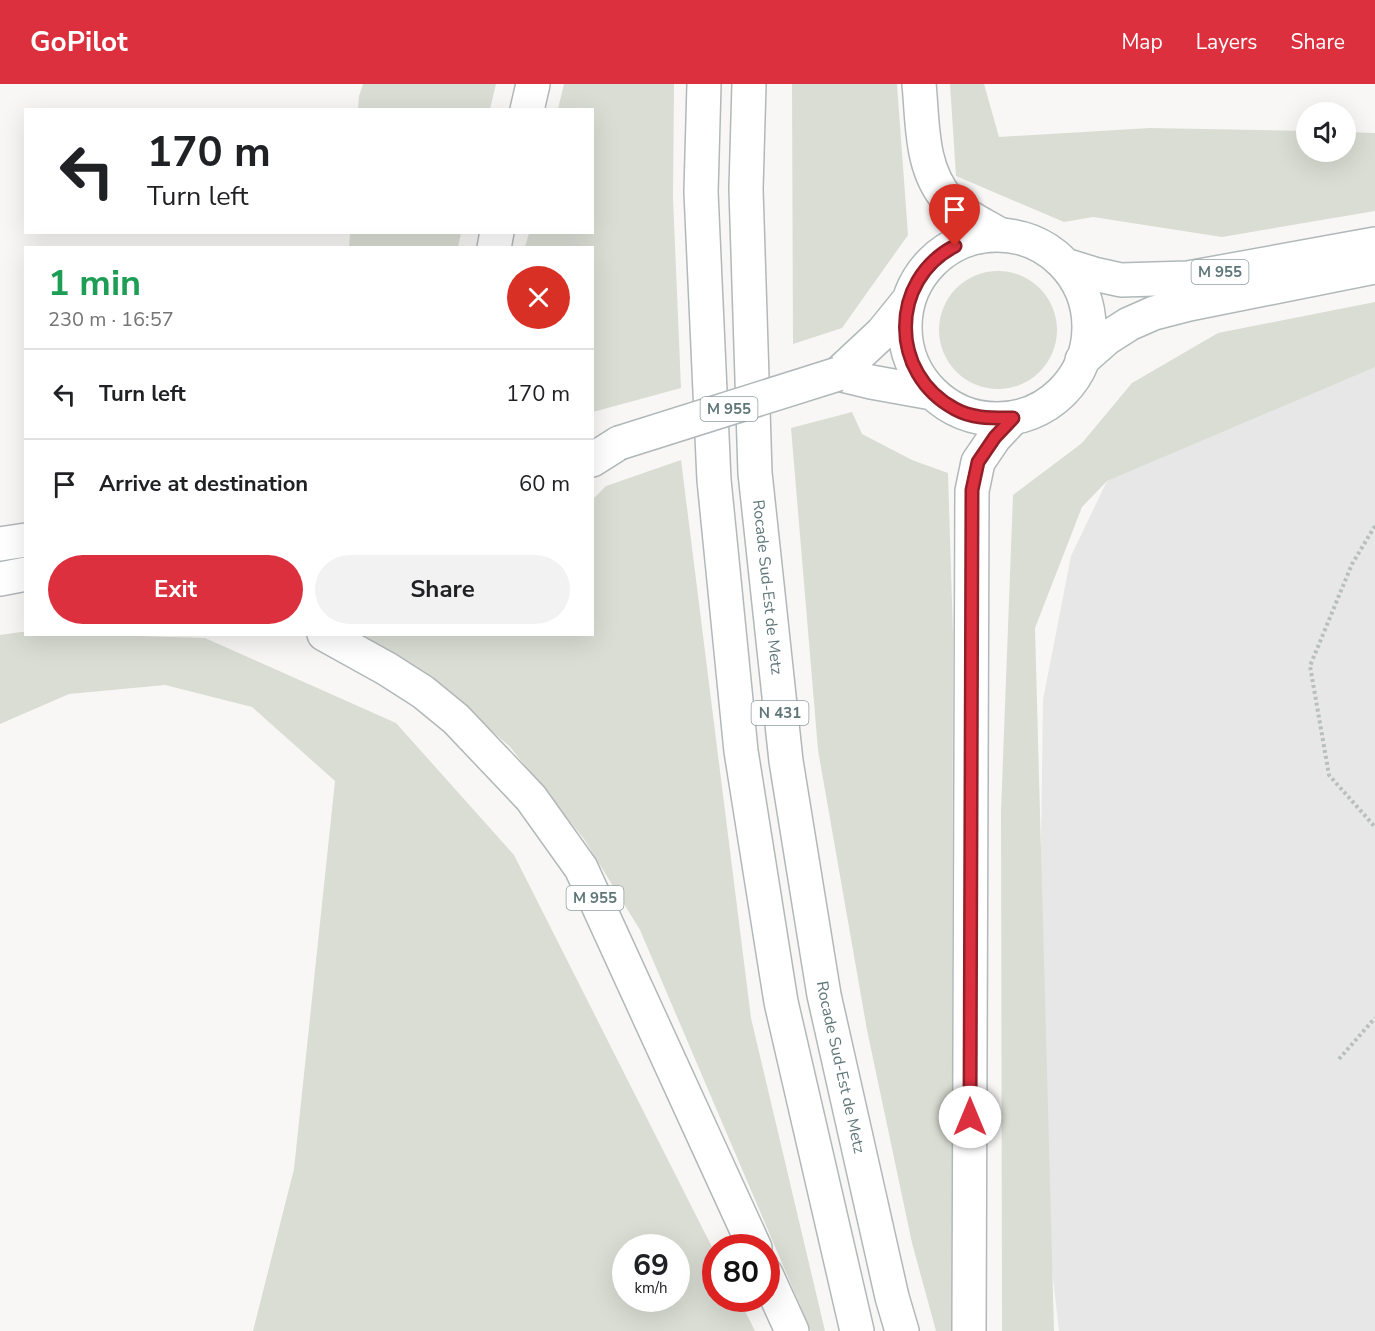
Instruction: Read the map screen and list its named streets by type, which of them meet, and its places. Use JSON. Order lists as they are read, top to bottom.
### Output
{
  "streets": {
    "main road": ["M 955", "Rocade Sud-Est de Metz", "N 431"]
  },
  "page": {
    "header": "GoPilot",
    "nav": ["Map", "Layers", "Share"],
    "turn": ["170 m", "Turn left"],
    "heading": ["1 min", "230 m · 16:57"],
    "list": [
      {
        "name": "Turn left",
        "value": "170 m"
      },
      {
        "name": "Arrive at destination",
        "value": "60 m"
      }
    ],
    "buttons": ["Exit", "Share"],
    "speed": "69 km/h",
    "limit": "80"
  }
}
